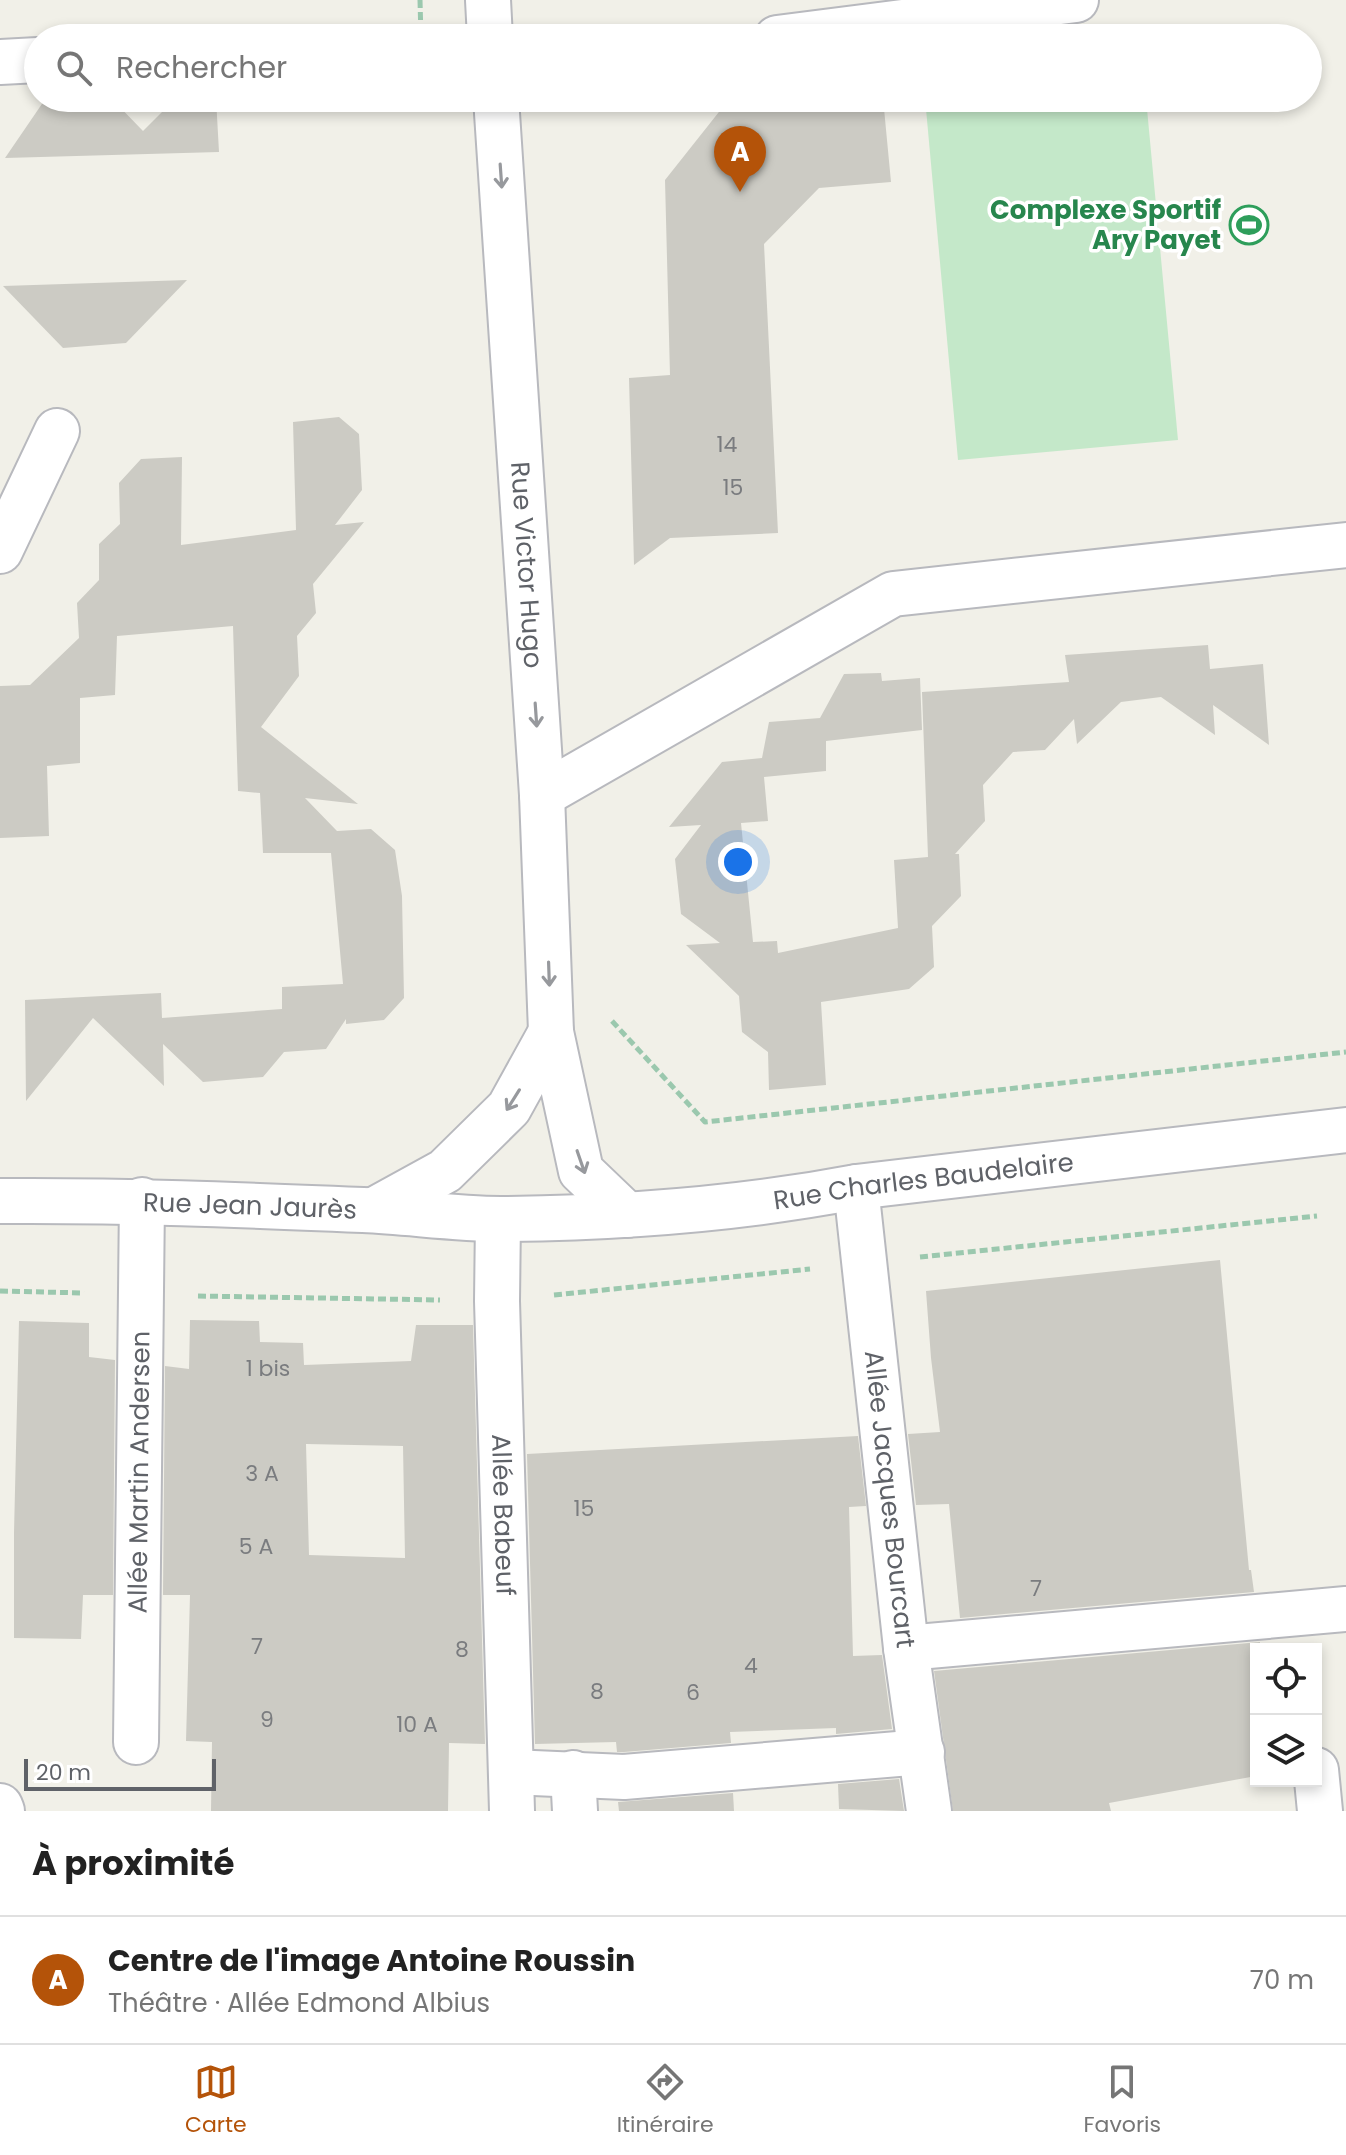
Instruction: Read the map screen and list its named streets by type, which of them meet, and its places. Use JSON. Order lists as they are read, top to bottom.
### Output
{
  "streets": {
    "street": [
      "Rue Victor Hugo",
      "Rue Charles Baudelaire",
      "Rue Jean Jaurès",
      "Allée Martin Andersen",
      "Allée Jacques Bourcart",
      "Allée Babeuf"
    ]
  },
  "crossings": [
    ["Rue Victor Hugo", "Rue Charles Baudelaire"],
    ["Rue Charles Baudelaire", "Rue Jean Jaurès"],
    ["Rue Charles Baudelaire", "Allée Jacques Bourcart"],
    ["Rue Charles Baudelaire", "Allée Babeuf"],
    ["Rue Jean Jaurès", "Allée Martin Andersen"],
    ["Rue Jean Jaurès", "Allée Babeuf"]
  ],
  "one_way": ["Rue Victor Hugo"],
  "places": {
    "sports": ["Complexe Sportif Ary Payet"]
  },
  "house_numbers": [
    "14",
    "15",
    "1 bis",
    "3 A",
    "15",
    "5 A",
    "7",
    "7",
    "8",
    "4",
    "8",
    "6",
    "9",
    "10 A"
  ],
  "scale_bar": "20 m",
  "page": {
    "search": "Rechercher",
    "pins": "A",
    "scale": "20 m",
    "heading": "À proximité",
    "list": [
      {
        "mark": "A",
        "name": "Centre de l'image Antoine Roussin",
        "note": "Théâtre · Allée Edmond Albius",
        "value": "70 m"
      }
    ],
    "nav": ["Carte", "Itinéraire", "Favoris"]
  }
}
